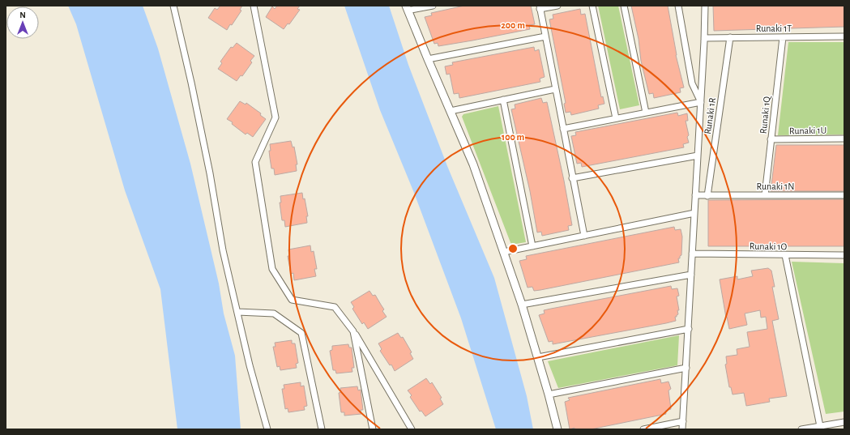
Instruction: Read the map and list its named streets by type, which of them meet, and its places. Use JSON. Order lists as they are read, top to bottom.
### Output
{
  "streets": {
    "street": [
      "Runaki 1T",
      "Runaki 1Q",
      "Runaki 1R",
      "Runaki 1U",
      "Runaki 1N",
      "Runaki 1O"
    ]
  },
  "crossings": [
    ["Runaki 1T", "Runaki 1Q"],
    ["Runaki 1T", "Runaki 1R"],
    ["Runaki 1Q", "Runaki 1U"],
    ["Runaki 1Q", "Runaki 1N"],
    ["Runaki 1R", "Runaki 1N"]
  ],
  "north": "top",
  "rings": ["200 m", "100 m"]
}
